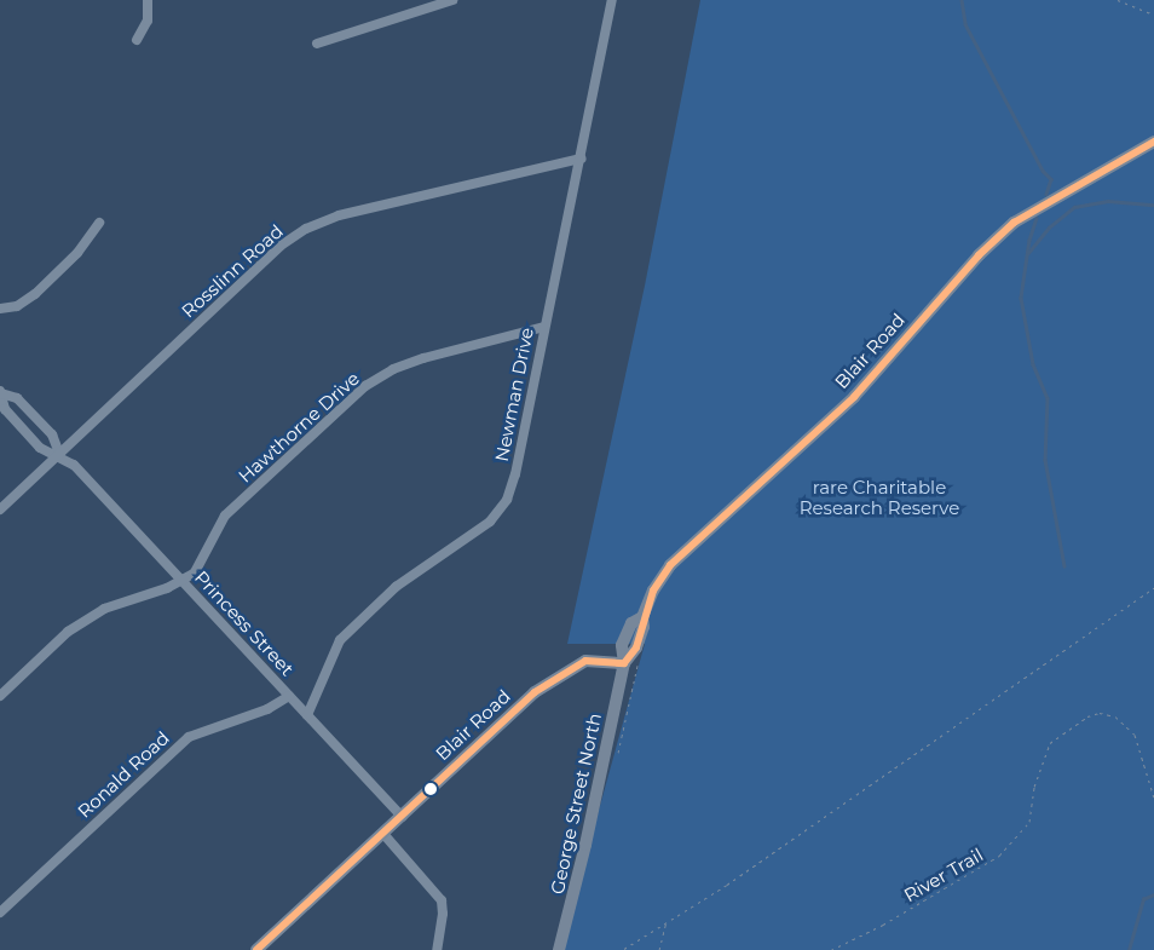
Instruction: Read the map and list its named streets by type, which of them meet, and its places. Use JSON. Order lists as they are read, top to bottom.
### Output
{
  "streets": {
    "main road": ["Blair Road", "George Street North"],
    "street": [
      "Rosslinn Road",
      "Newman Drive",
      "Hawthorne Drive",
      "Princess Street",
      "Ronald Road"
    ],
    "path": ["River Trail"]
  },
  "crossings": [
    ["Rosslinn Road", "Newman Drive"],
    ["Rosslinn Road", "Princess Street"],
    ["Blair Road", "Princess Street"],
    ["Blair Road", "George Street North"],
    ["Newman Drive", "Hawthorne Drive"],
    ["Newman Drive", "Princess Street"],
    ["Hawthorne Drive", "Princess Street"],
    ["Princess Street", "Ronald Road"]
  ],
  "parks": ["rare Charitable Research Reserve"]
}
